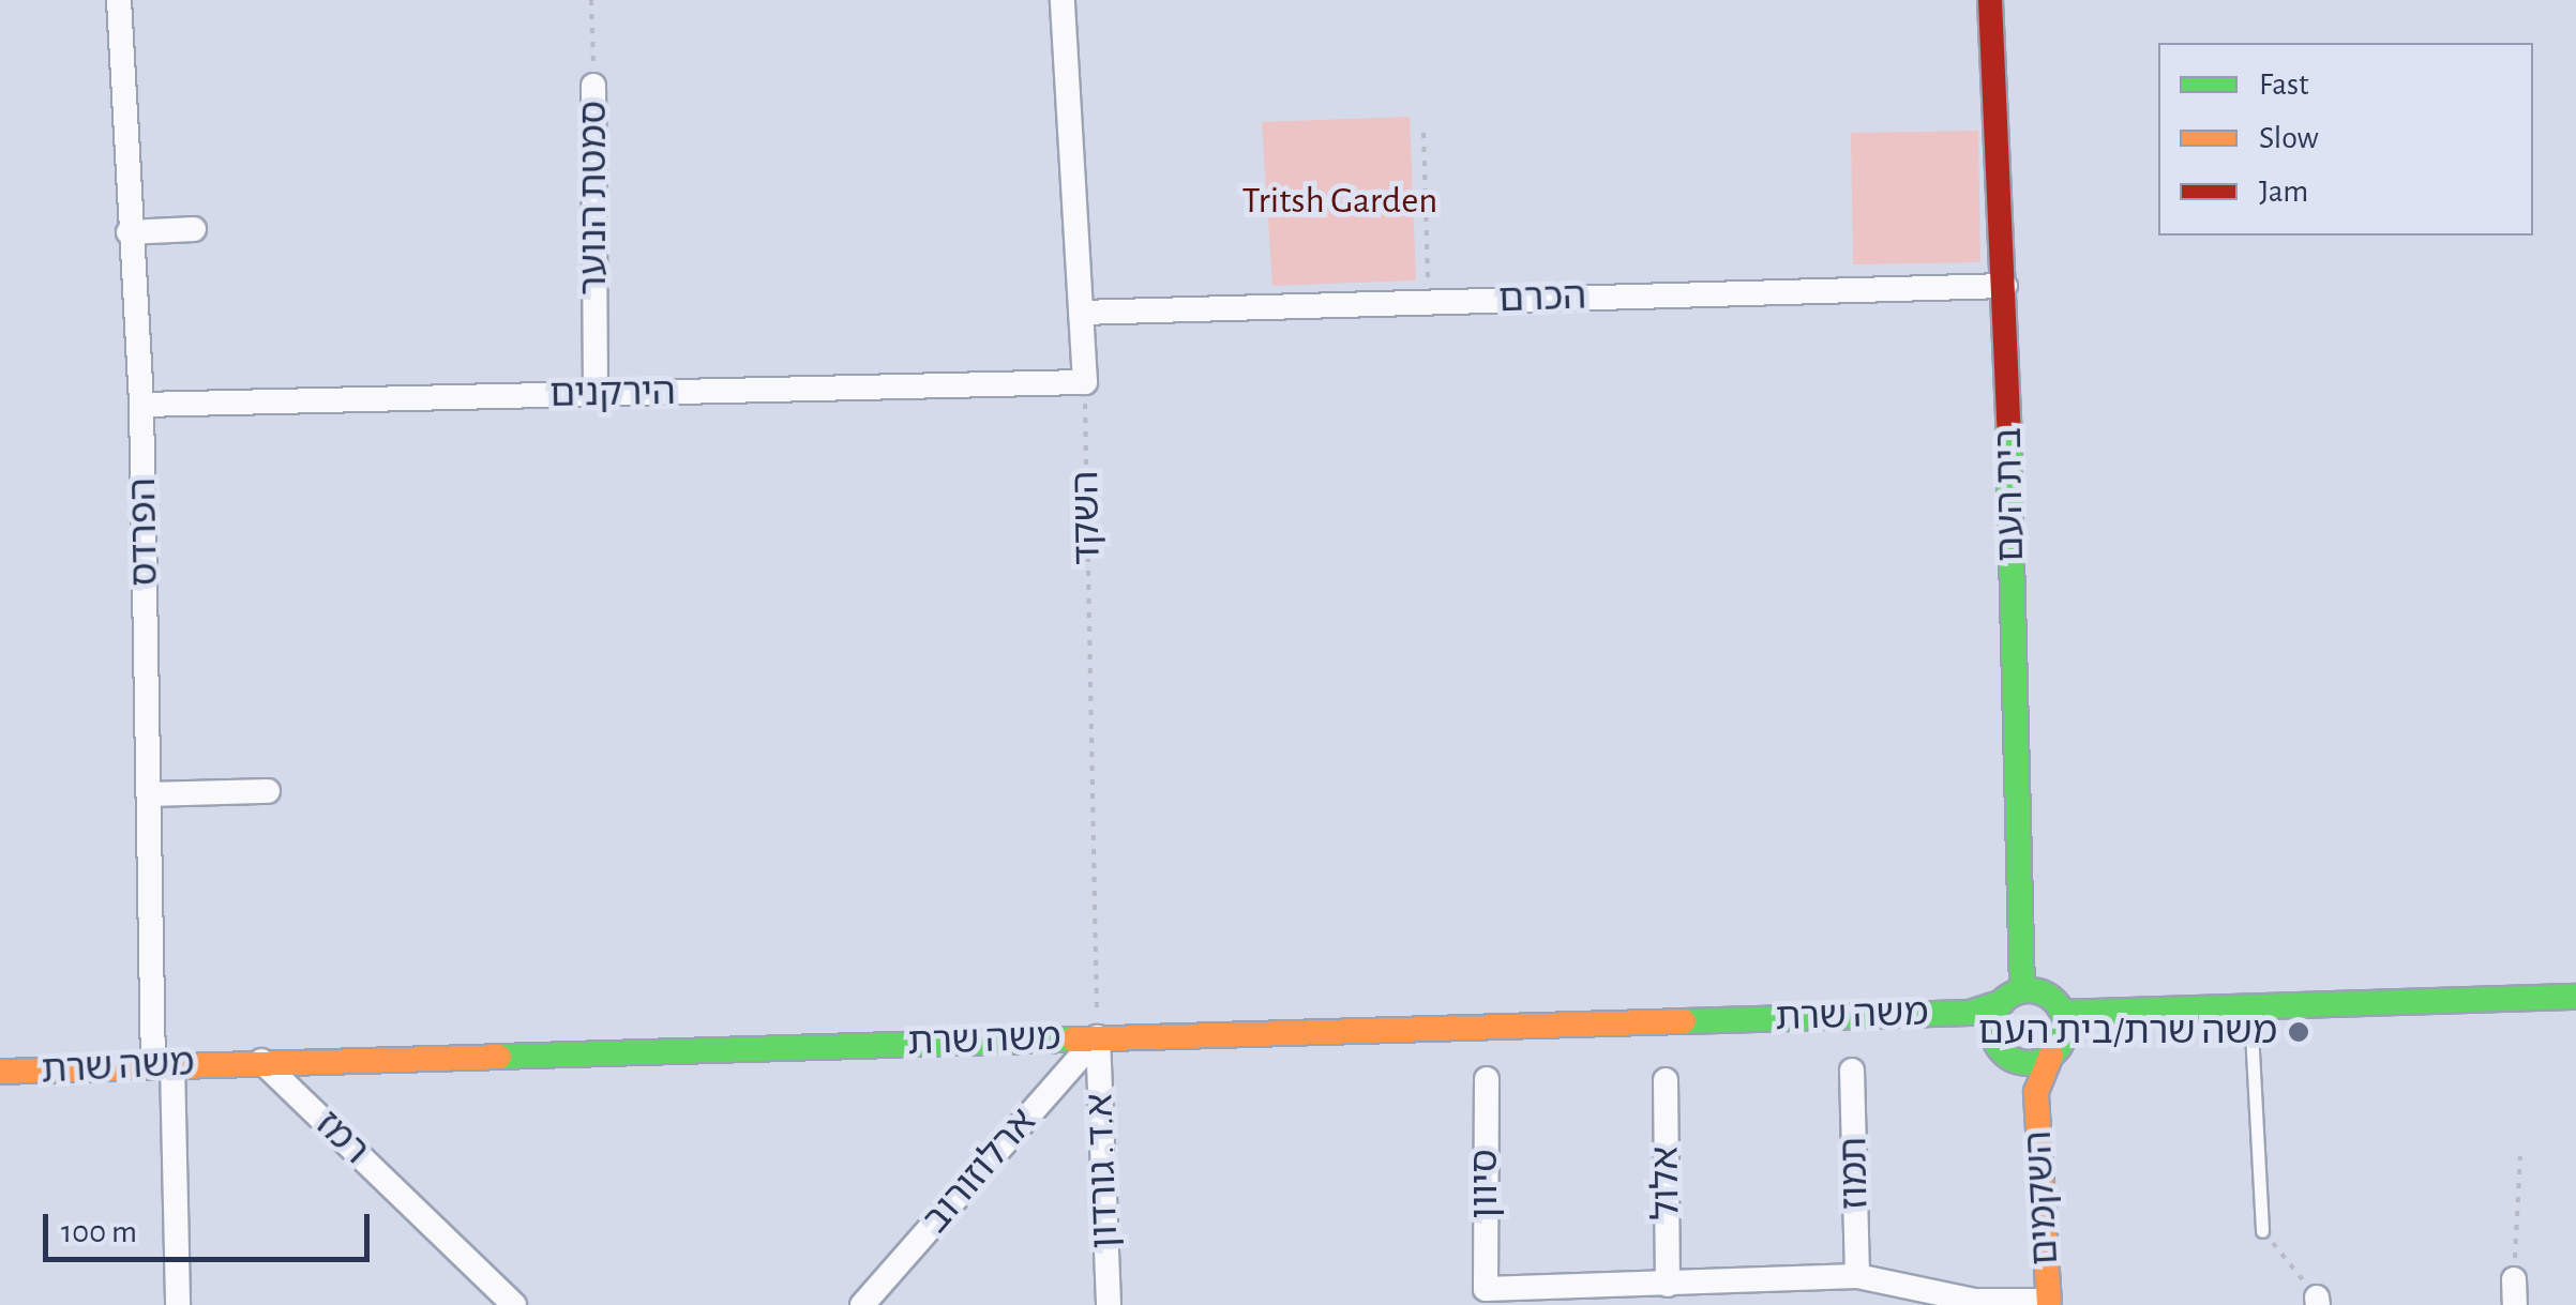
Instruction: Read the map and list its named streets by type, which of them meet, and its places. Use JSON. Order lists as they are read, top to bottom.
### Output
{
  "streets": {
    "street": [
      "סמטת הנוער",
      "הכרם",
      "הירקנים",
      "בית העם",
      "הפרדס",
      "משה שרת",
      "רמז",
      "ארלוזורוב",
      "א.ד. גורדון",
      "תמוז",
      "אלול",
      "סיוון",
      "השקמים"
    ],
    "path": ["השקד"]
  },
  "crossings": [
    ["סמטת הנוער", "הירקנים"],
    ["הכרם", "בית העם"],
    ["הירקנים", "השקד"],
    ["הירקנים", "הפרדס"],
    ["בית העם", "משה שרת"],
    ["בית העם", "השקמים"],
    ["השקד", "משה שרת"],
    ["השקד", "ארלוזורוב"],
    ["השקד", "א.ד. גורדון"],
    ["הפרדס", "משה שרת"],
    ["משה שרת", "רמז"],
    ["משה שרת", "ארלוזורוב"],
    ["משה שרת", "א.ד. גורדון"],
    ["משה שרת", "השקמים"],
    ["ארלוזורוב", "א.ד. גורדון"],
    ["אלול", "סיוון"]
  ],
  "parks": ["Tritsh Garden"],
  "places": ["משה שרת/בית העם"],
  "legend": ["Fast", "Slow", "Jam"],
  "scale_bar": "100 m"
}
